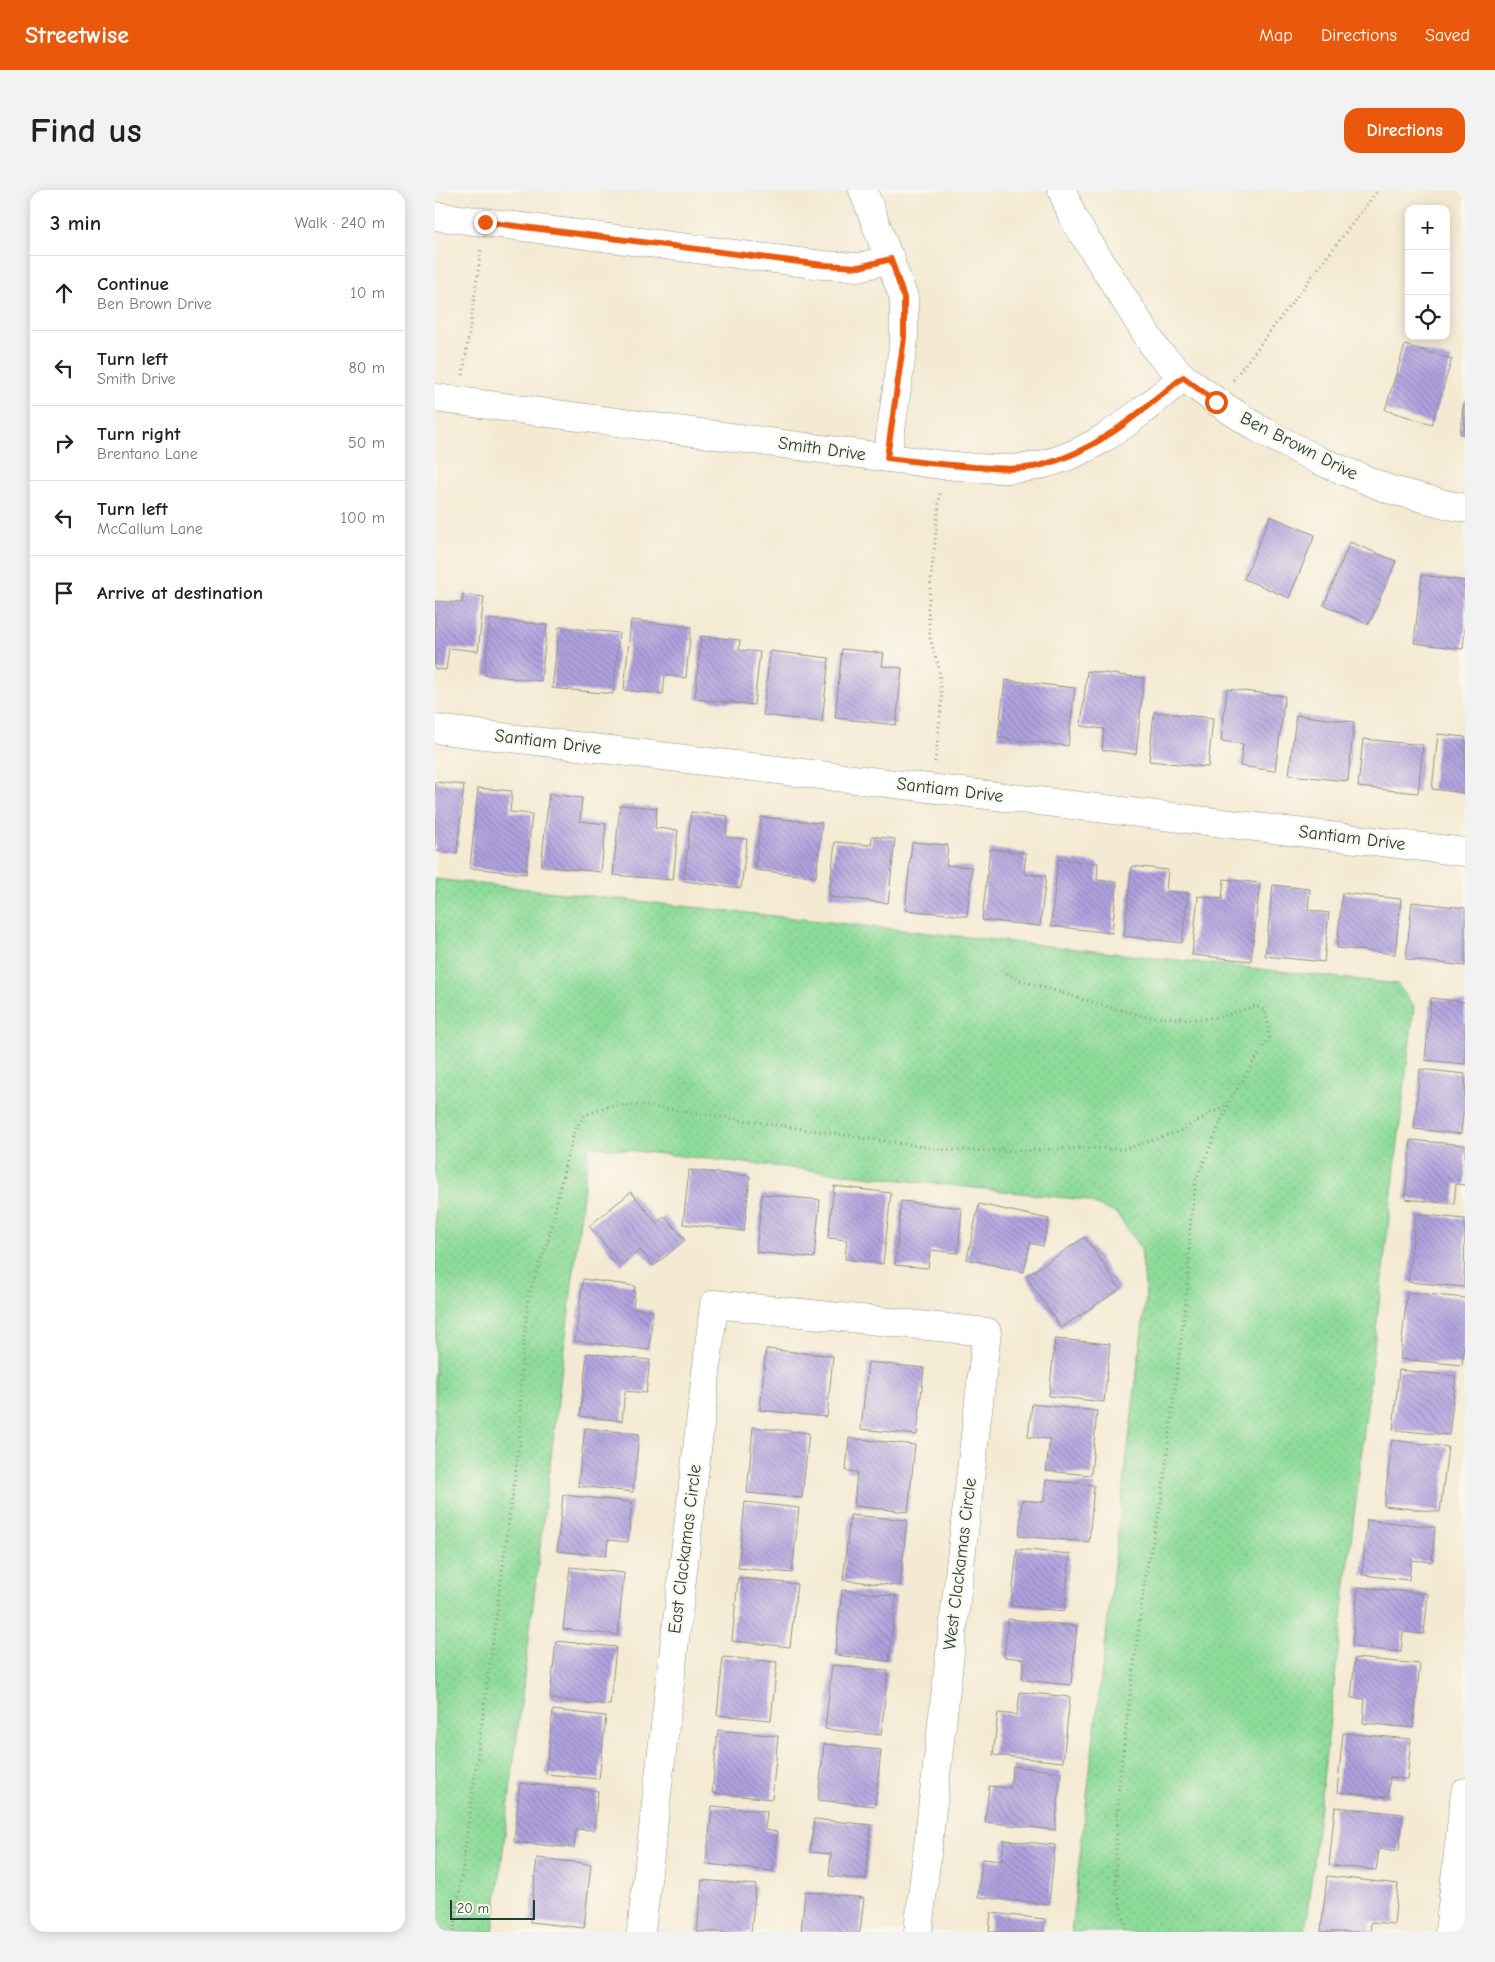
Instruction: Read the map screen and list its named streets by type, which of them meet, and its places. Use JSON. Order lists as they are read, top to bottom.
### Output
{
  "streets": {
    "street": [
      "Ben Brown Drive",
      "Smith Drive",
      "Santiam Drive",
      "East Clackamas Circle",
      "West Clackamas Circle"
    ]
  },
  "crossings": [
    ["Ben Brown Drive", "Smith Drive"],
    ["East Clackamas Circle", "West Clackamas Circle"]
  ],
  "scale_bar": "20 m",
  "page": {
    "header": "Streetwise",
    "nav": ["Map", "Directions", "Saved"],
    "buttons": "Directions",
    "title": "Find us",
    "heading": ["3 min", "Walk · 240 m"],
    "map_buttons": ["+", "−"],
    "list": [
      ["Continue", "Ben Brown Drive", "10 m"],
      ["Turn left", "Smith Drive", "80 m"],
      ["Turn right", "Brentano Lane", "50 m"],
      ["Turn left", "McCallum Lane", "100 m"],
      "Arrive at destination"
    ],
    "scale": "20 m"
  }
}
